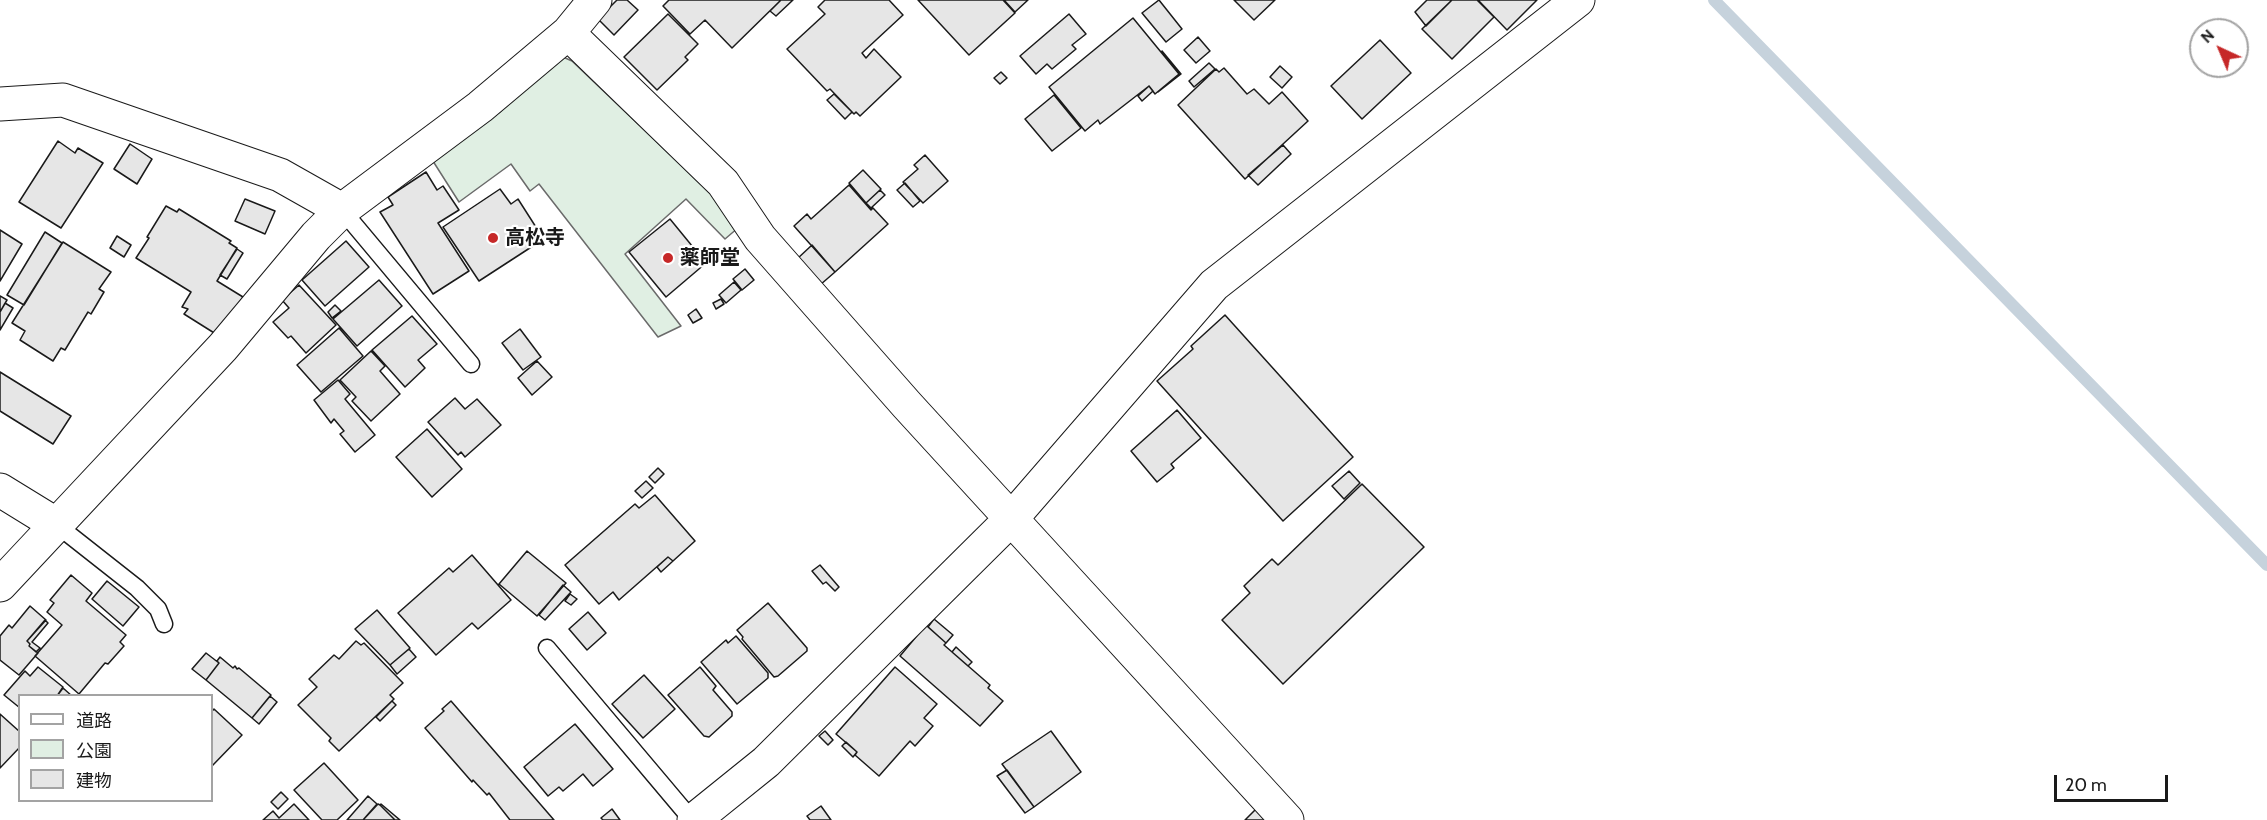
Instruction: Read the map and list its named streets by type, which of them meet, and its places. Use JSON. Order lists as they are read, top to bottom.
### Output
{
  "places": ["高松寺", "薬師堂"],
  "legend": ["道路", "公園", "建物"],
  "scale_bar": "20 m",
  "north": "top left"
}
